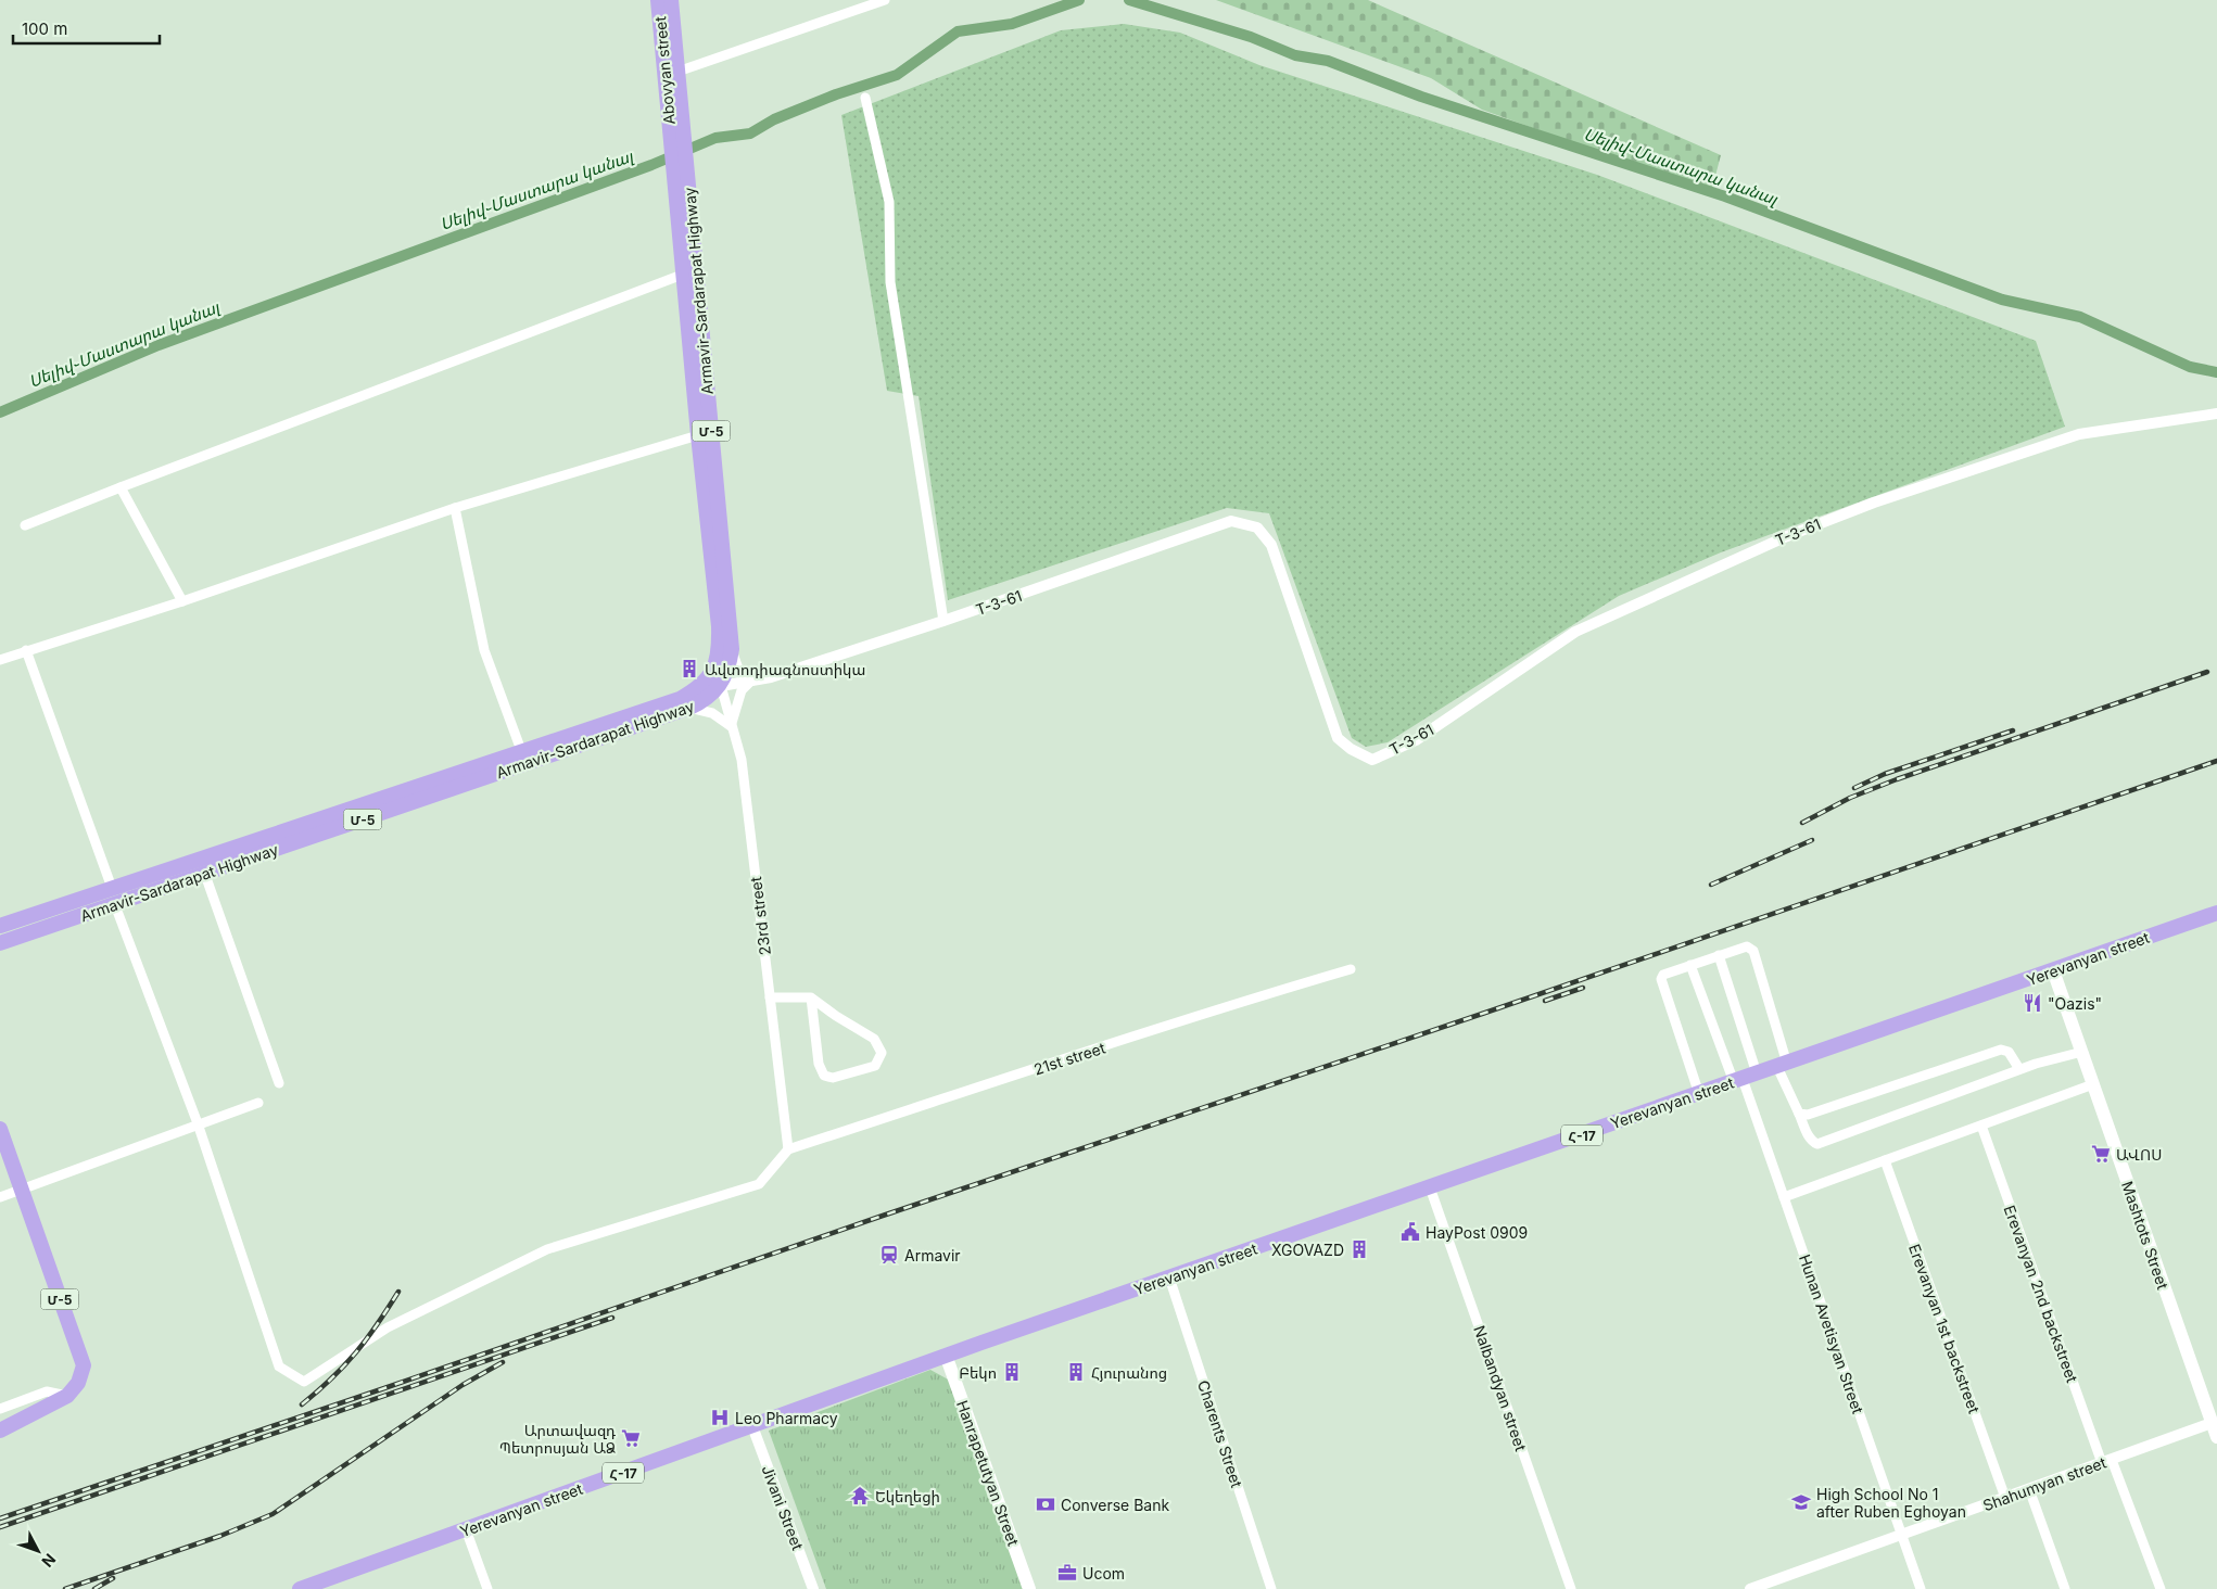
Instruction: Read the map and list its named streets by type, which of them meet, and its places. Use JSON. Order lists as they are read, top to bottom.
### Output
{
  "streets": {
    "highway": [
      "Abovyan street",
      "Armavir-Sardarapat Highway",
      "Մ-5",
      "Yerevanyan street",
      "Հ-17"
    ],
    "main road": ["Mashtots Street", "Hanrapetutyan Street"],
    "street": [
      "T-3-61",
      "23rd street",
      "21st street",
      "Erevanyan 2nd backstreet",
      "Erevanyan 1st backstreet",
      "Hunan Avetisyan Street",
      "Nalbandyan street",
      "Charents Street",
      "Shahumyan street",
      "Jivani Street"
    ]
  },
  "crossings": [
    ["Abovyan street", "Armavir-Sardarapat Highway"],
    ["Armavir-Sardarapat Highway", "T-3-61"],
    ["Armavir-Sardarapat Highway", "23rd street"],
    ["T-3-61", "23rd street"],
    ["23rd street", "21st street"],
    ["Yerevanyan street", "Mashtots Street"],
    ["Yerevanyan street", "Hunan Avetisyan Street"],
    ["Yerevanyan street", "Nalbandyan street"],
    ["Yerevanyan street", "Charents Street"],
    ["Yerevanyan street", "Hanrapetutyan Street"],
    ["Yerevanyan street", "Jivani Street"],
    ["Mashtots Street", "Shahumyan street"],
    ["Erevanyan 2nd backstreet", "Shahumyan street"],
    ["Erevanyan 1st backstreet", "Shahumyan street"],
    ["Hunan Avetisyan Street", "Shahumyan street"]
  ],
  "water": ["Սելիվ֊Մաստարա կանալ"],
  "places": {
    "building": [
      "Ավտոդիագնոստիկա",
      "XGOVAZD",
      "Բեկո",
      "Հյուրանոց"
    ],
    "restaurant": ["\"Oazis\""],
    "supermarket": ["ԱՎՈՍ", "Արտավազդ Պետրոսյան ԱՁ"],
    "public building": ["HayPost 0909"],
    "station": ["Armavir"],
    "hospital": ["Leo Pharmacy"],
    "temple": ["Եկեղեցի"],
    "school or university": ["High School No 1 after Ruben Eghoyan"],
    "bank": ["Converse Bank"],
    "office": ["Ucom"]
  },
  "scale_bar": "100 m",
  "north": "bottom right"
}
